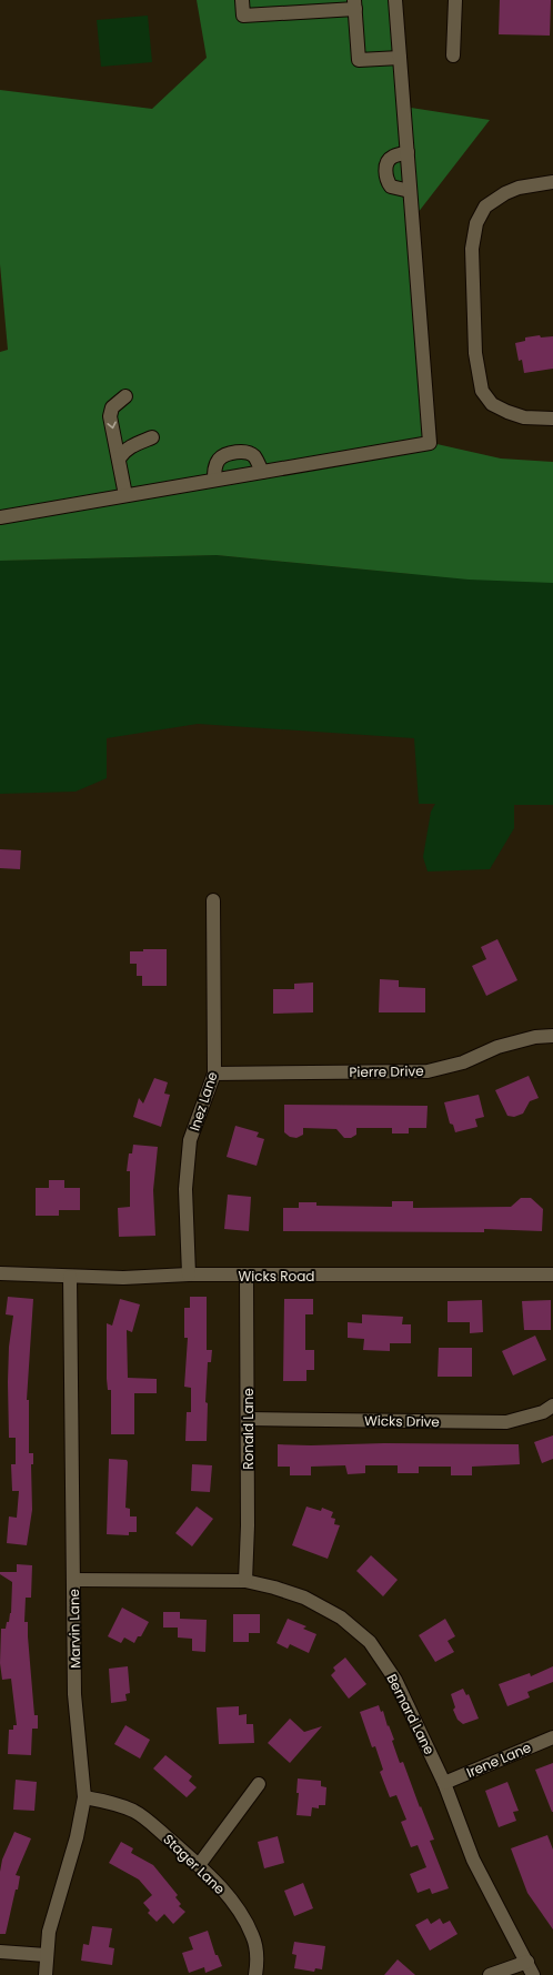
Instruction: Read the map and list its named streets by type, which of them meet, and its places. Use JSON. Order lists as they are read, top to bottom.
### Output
{
  "streets": {
    "street": [
      "Pierre Drive",
      "Inez Lane",
      "Wicks Road",
      "Wicks Drive",
      "Ronald Lane",
      "Marvin Lane",
      "Bernard Lane",
      "Irene Lane",
      "Stager Lane"
    ]
  },
  "crossings": [
    ["Pierre Drive", "Inez Lane"],
    ["Inez Lane", "Wicks Road"],
    ["Wicks Road", "Ronald Lane"],
    ["Wicks Road", "Marvin Lane"],
    ["Wicks Drive", "Ronald Lane"],
    ["Ronald Lane", "Bernard Lane"],
    ["Marvin Lane", "Bernard Lane"],
    ["Marvin Lane", "Stager Lane"],
    ["Bernard Lane", "Irene Lane"]
  ]
}
